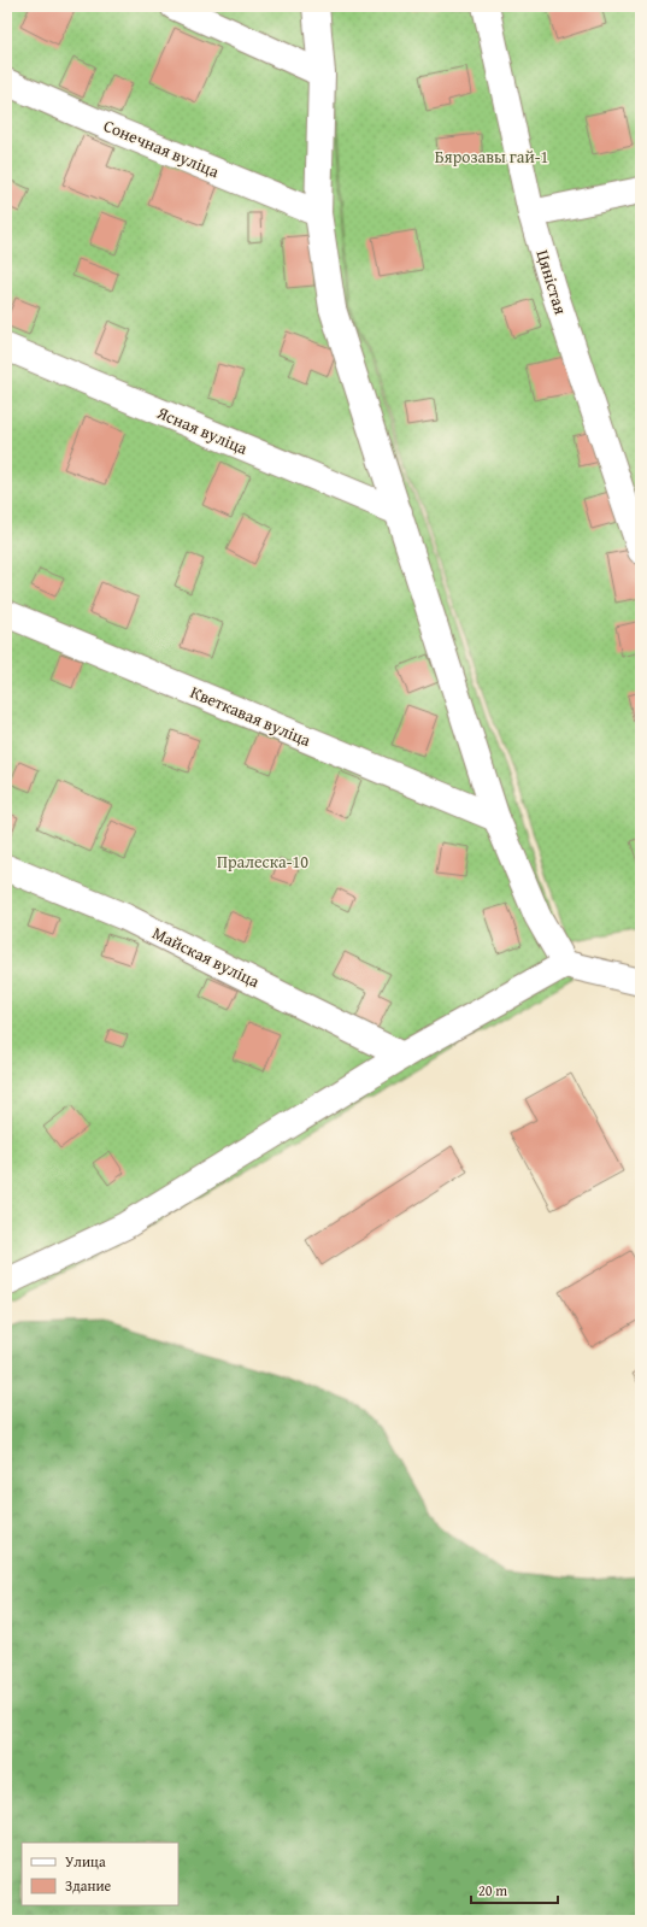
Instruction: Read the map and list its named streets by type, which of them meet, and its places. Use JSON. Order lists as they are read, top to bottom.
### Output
{
  "streets": {
    "street": [
      "Сонечная вуліца",
      "Цяністая",
      "Ясная вуліца",
      "Кветкавая вуліца",
      "Майская вуліца"
    ]
  },
  "parks": ["Бярозавы гай-1", "Пралеска-10"],
  "legend": ["Улица", "Здание"],
  "scale_bar": "20 m"
}
